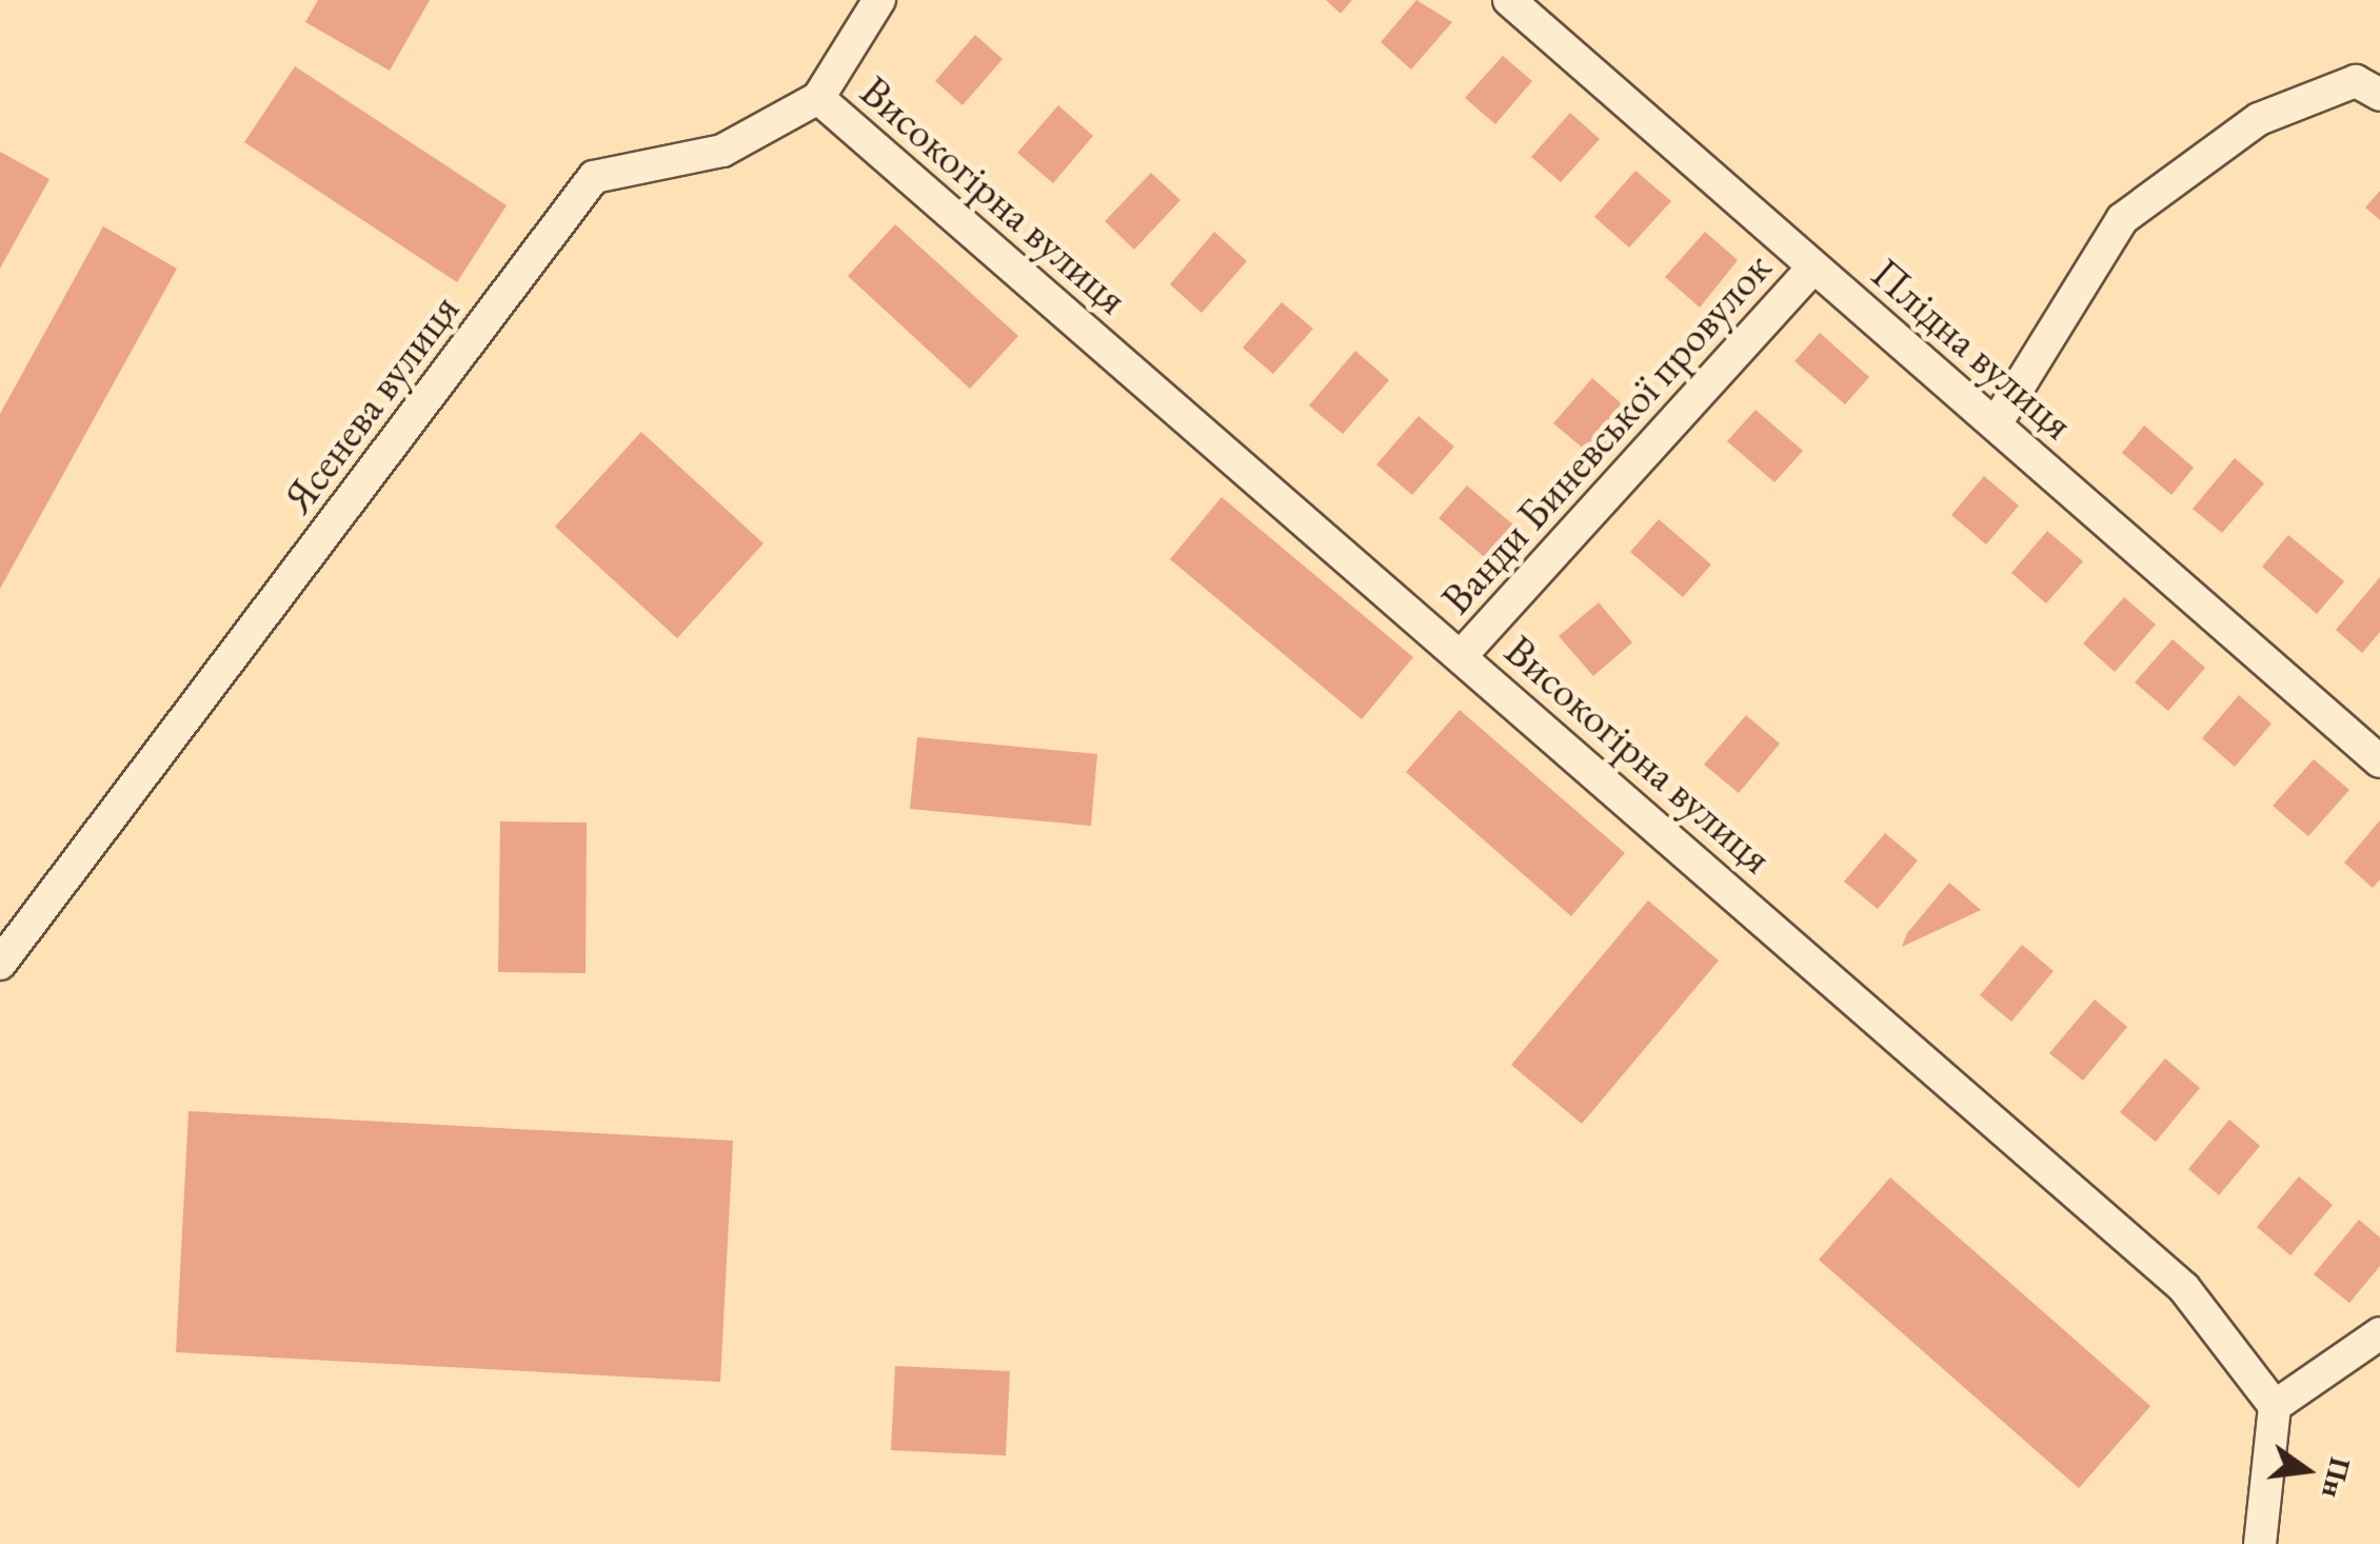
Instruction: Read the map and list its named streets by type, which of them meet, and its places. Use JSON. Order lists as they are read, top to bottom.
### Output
{
  "streets": {
    "street": [
      "Високогірна вулиця",
      "Плідна вулиця",
      "Ясенева вулиця",
      "Ванди Биневської провулок"
    ]
  },
  "crossings": [
    ["Високогірна вулиця", "Ясенева вулиця"],
    ["Високогірна вулиця", "Ванди Биневської провулок"],
    ["Плідна вулиця", "Ванди Биневської провулок"]
  ],
  "north": "right"
}
